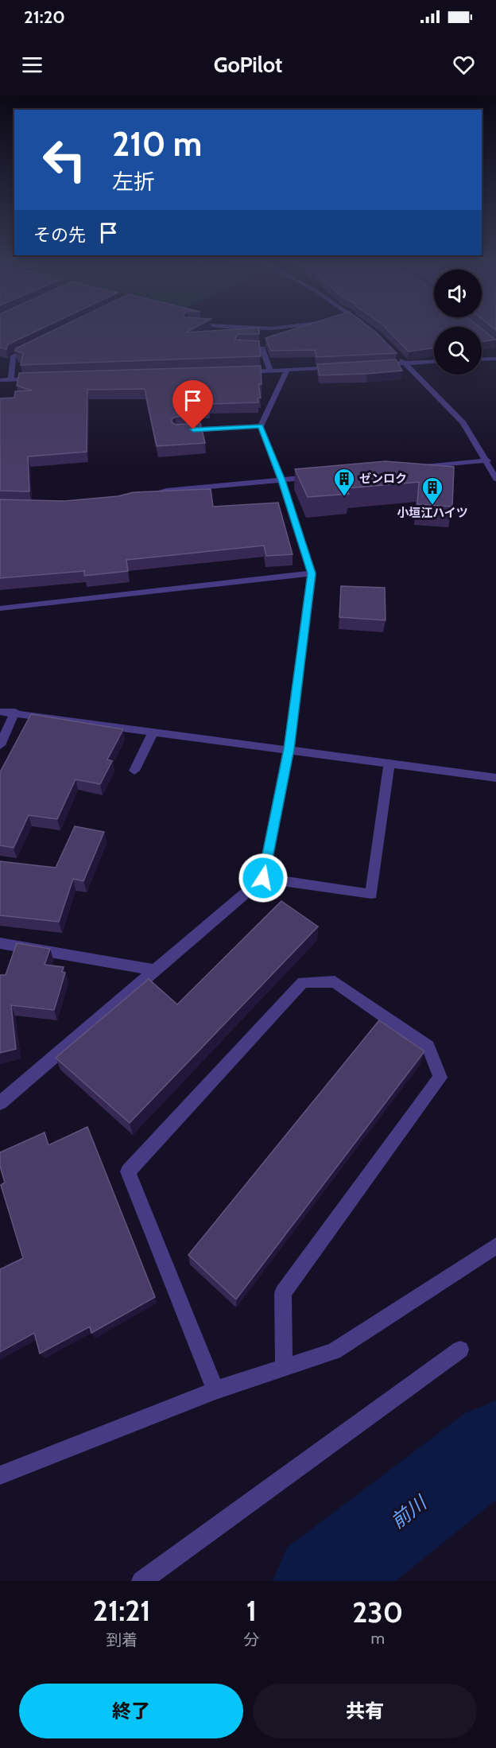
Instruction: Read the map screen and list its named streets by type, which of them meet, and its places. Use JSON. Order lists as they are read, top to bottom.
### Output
{
  "water": ["前川"],
  "places": {
    "building": ["ゼンロク", "小垣江ハイツ"]
  },
  "page": {
    "status": "21:20",
    "header": "GoPilot",
    "turn": ["210 m", "左折"],
    "then": "その先",
    "eta": [
      "21:21",
      "到着",
      "1",
      "分",
      "230",
      "m"
    ],
    "buttons": ["終了", "共有"]
  }
}
